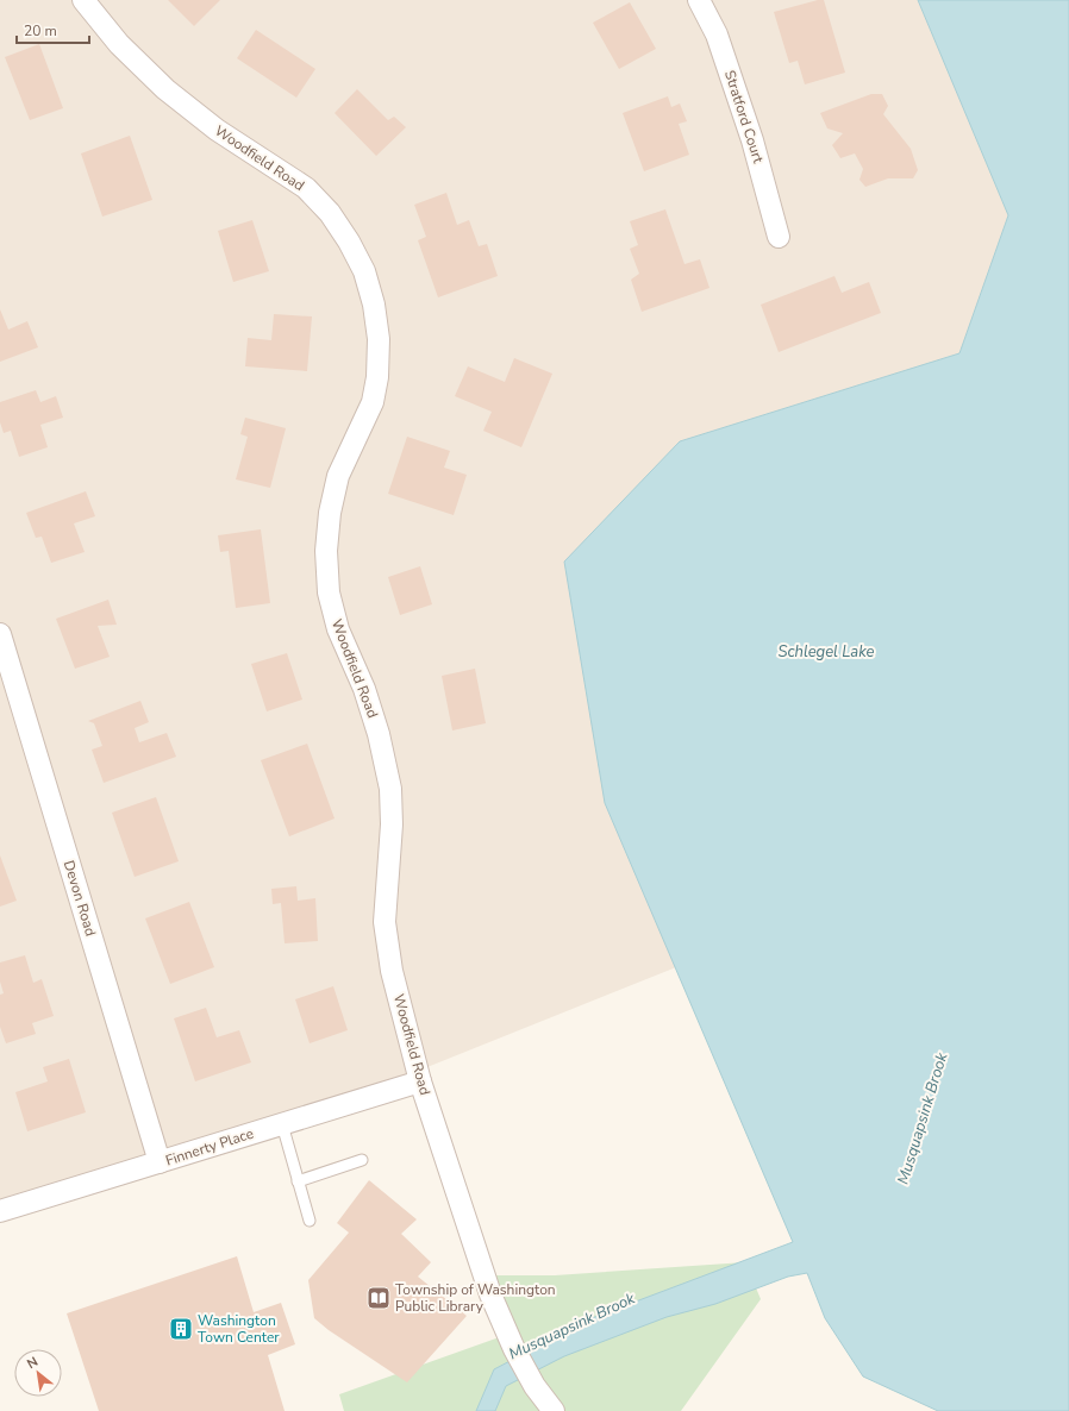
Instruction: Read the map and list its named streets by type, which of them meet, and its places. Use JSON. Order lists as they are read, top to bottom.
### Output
{
  "streets": {
    "street": [
      "Stratford Court",
      "Woodfield Road",
      "Devon Road",
      "Finnerty Place"
    ]
  },
  "crossings": [
    ["Woodfield Road", "Finnerty Place"],
    ["Devon Road", "Finnerty Place"]
  ],
  "water": ["Schlegel Lake", "Musquapsink Brook"],
  "places": {
    "library": ["Township of Washington Public Library"],
    "building": ["Washington Town Center"]
  },
  "scale_bar": "20 m",
  "north": "top left"
}
